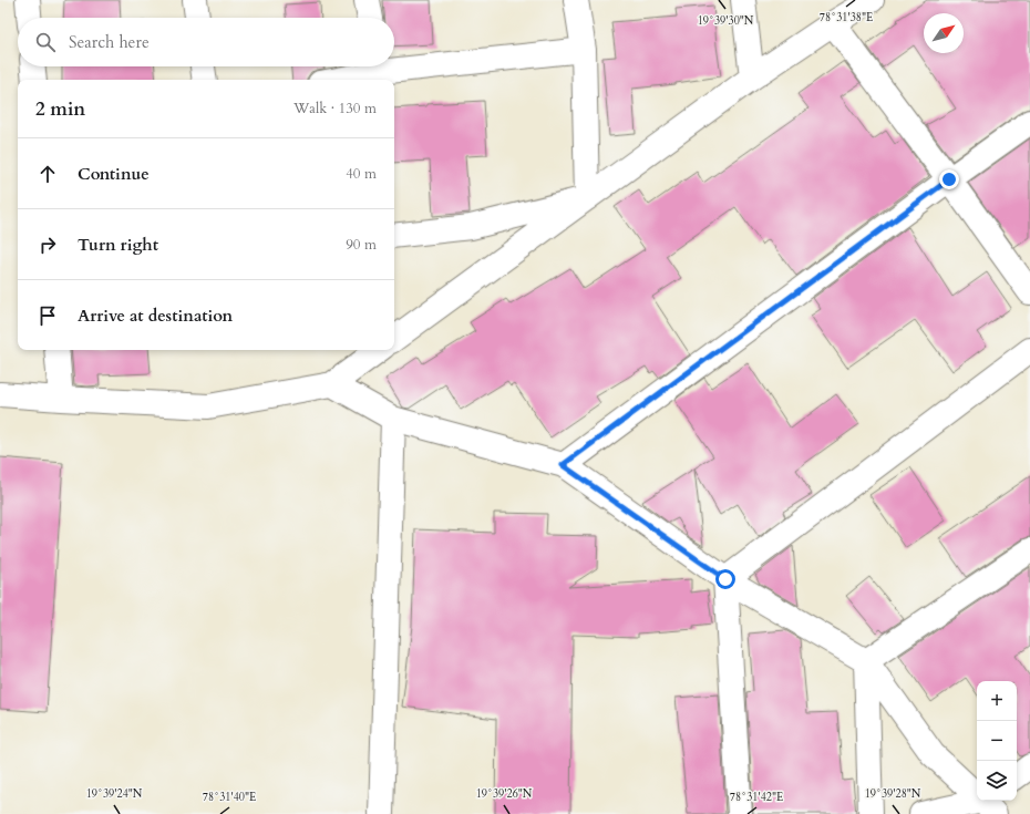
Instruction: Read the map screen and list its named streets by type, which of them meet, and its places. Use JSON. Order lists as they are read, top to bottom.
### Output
{
  "north": "top right",
  "page": {
    "search": "Search here",
    "heading": ["2 min", "Walk · 130 m"],
    "list": [
      ["Continue", "40 m"],
      ["Turn right", "90 m"],
      "Arrive at destination"
    ],
    "map_buttons": ["+", "−"]
  },
  "coordinates": [
    "78°31'38\"E",
    "19°39'30\"N",
    "19°39'24\"N",
    "19°39'26\"N",
    "19°39'28\"N",
    "78°31'40\"E",
    "78°31'42\"E"
  ]
}
